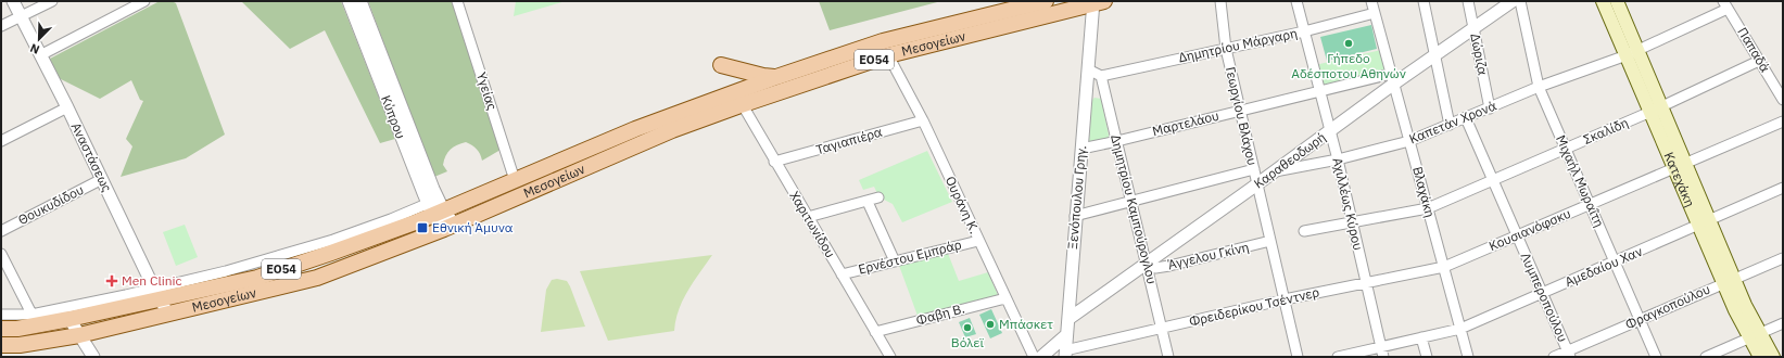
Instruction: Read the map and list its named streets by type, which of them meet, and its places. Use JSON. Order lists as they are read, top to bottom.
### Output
{
  "streets": {
    "main road": ["Μεσογείων", "ΕΟ54", "Κατεχάκη"],
    "street": [
      "Δημητρίου Μάργαρη",
      "Παπαδά",
      "Δώριζα",
      "Υγείας",
      "Γεωργίου Βλάχου",
      "Κύπρου",
      "Καπετάν Χρονά",
      "Μαρτελάου",
      "Σκαλίδη",
      "Ταγιαπιέρα",
      "Αναστάσεως",
      "Καραθεοδωρή",
      "Μιχαήλ Μωραΐτη",
      "Βλαχάκη",
      "Ξενόπουλου Γρηγ.",
      "Αχιλλέως Κύρου",
      "Θουκυδίδου",
      "Ουράνη Κ.",
      "Δημητρίου Καμπούρογλου",
      "Χαριτωνίδου",
      "Κουσιανόφσκυ",
      "Άγγελου Γκίνη",
      "Ερνέστου Εμπράρ",
      "Αμεδαίου Χαν",
      "Λυμπεροπούλου",
      "Φρειδερίκου Τσέντνερ",
      "Φραγκοπούλου",
      "Φαβη Β."
    ]
  },
  "crossings": [
    ["Μεσογείων", "Υγείας"],
    ["Μεσογείων", "Κύπρου"],
    ["Μεσογείων", "Αναστάσεως"],
    ["Μεσογείων", "Ξενόπουλου Γρηγ."],
    ["Μεσογείων", "Ουράνη Κ."],
    ["Μεσογείων", "Χαριτωνίδου"],
    ["Δημητρίου Μάργαρη", "Γεωργίου Βλάχου"],
    ["Δημητρίου Μάργαρη", "Βλαχάκη"],
    ["Δημητρίου Μάργαρη", "Αχιλλέως Κύρου"],
    ["Δημητρίου Μάργαρη", "Δημητρίου Καμπούρογλου"],
    ["Παπαδά", "Καπετάν Χρονά"],
    ["Παπαδά", "Σκαλίδη"],
    ["Δώριζα", "Καπετάν Χρονά"],
    ["Δώριζα", "Καραθεοδωρή"],
    ["Γεωργίου Βλάχου", "Μαρτελάου"],
    ["Γεωργίου Βλάχου", "Καραθεοδωρή"],
    ["Γεωργίου Βλάχου", "Άγγελου Γκίνη"],
    ["Γεωργίου Βλάχου", "Φρειδερίκου Τσέντνερ"],
    ["Καπετάν Χρονά", "Καραθεοδωρή"],
    ["Καπετάν Χρονά", "Κατεχάκη"],
    ["Καπετάν Χρονά", "Μιχαήλ Μωραΐτη"],
    ["Καπετάν Χρονά", "Βλαχάκη"],
    ["Καπετάν Χρονά", "Αχιλλέως Κύρου"],
    ["Καπετάν Χρονά", "Λυμπεροπούλου"],
    ["Μαρτελάου", "Καραθεοδωρή"],
    ["Μαρτελάου", "Βλαχάκη"],
    ["Μαρτελάου", "Ξενόπουλου Γρηγ."],
    ["Μαρτελάου", "Αχιλλέως Κύρου"],
    ["Μαρτελάου", "Δημητρίου Καμπούρογλου"],
    ["Σκαλίδη", "Κατεχάκη"],
    ["Σκαλίδη", "Μιχαήλ Μωραΐτη"],
    ["Σκαλίδη", "Βλαχάκη"],
    ["Σκαλίδη", "Λυμπεροπούλου"],
    ["Ταγιαπιέρα", "Ουράνη Κ."],
    ["Ταγιαπιέρα", "Χαριτωνίδου"],
    ["Αναστάσεως", "Θουκυδίδου"],
    ["Καραθεοδωρή", "Βλαχάκη"],
    ["Καραθεοδωρή", "Ξενόπουλου Γρηγ."],
    ["Καραθεοδωρή", "Αχιλλέως Κύρου"],
    ["Καραθεοδωρή", "Δημητρίου Καμπούρογλου"],
    ["Καραθεοδωρή", "Άγγελου Γκίνη"],
    ["Κατεχάκη", "Κουσιανόφσκυ"],
    ["Κατεχάκη", "Αμεδαίου Χαν"],
    ["Κατεχάκη", "Φραγκοπούλου"],
    ["Μιχαήλ Μωραΐτη", "Κουσιανόφσκυ"],
    ["Μιχαήλ Μωραΐτη", "Αμεδαίου Χαν"],
    ["Μιχαήλ Μωραΐτη", "Φραγκοπούλου"],
    ["Βλαχάκη", "Κουσιανόφσκυ"],
    ["Βλαχάκη", "Αμεδαίου Χαν"],
    ["Βλαχάκη", "Φρειδερίκου Τσέντνερ"],
    ["Ξενόπουλου Γρηγ.", "Φρειδερίκου Τσέντνερ"],
    ["Αχιλλέως Κύρου", "Αμεδαίου Χαν"],
    ["Αχιλλέως Κύρου", "Φρειδερίκου Τσέντνερ"],
    ["Ουράνη Κ.", "Ερνέστου Εμπράρ"],
    ["Ουράνη Κ.", "Φαβη Β."],
    ["Δημητρίου Καμπούρογλου", "Άγγελου Γκίνη"],
    ["Δημητρίου Καμπούρογλου", "Φρειδερίκου Τσέντνερ"],
    ["Χαριτωνίδου", "Ερνέστου Εμπράρ"],
    ["Χαριτωνίδου", "Φαβη Β."],
    ["Κουσιανόφσκυ", "Λυμπεροπούλου"],
    ["Κουσιανόφσκυ", "Φρειδερίκου Τσέντνερ"],
    ["Αμεδαίου Χαν", "Λυμπεροπούλου"],
    ["Λυμπεροπούλου", "Φραγκοπούλου"]
  ],
  "places": {
    "other": ["Γήπεδο Αδέσποτου Αθηνών", "Μπάσκετ", "Βόλεϊ"],
    "transit": ["Εθνική Άμυνα"],
    "health": ["Men Clinic"]
  },
  "north": "bottom left"
}
